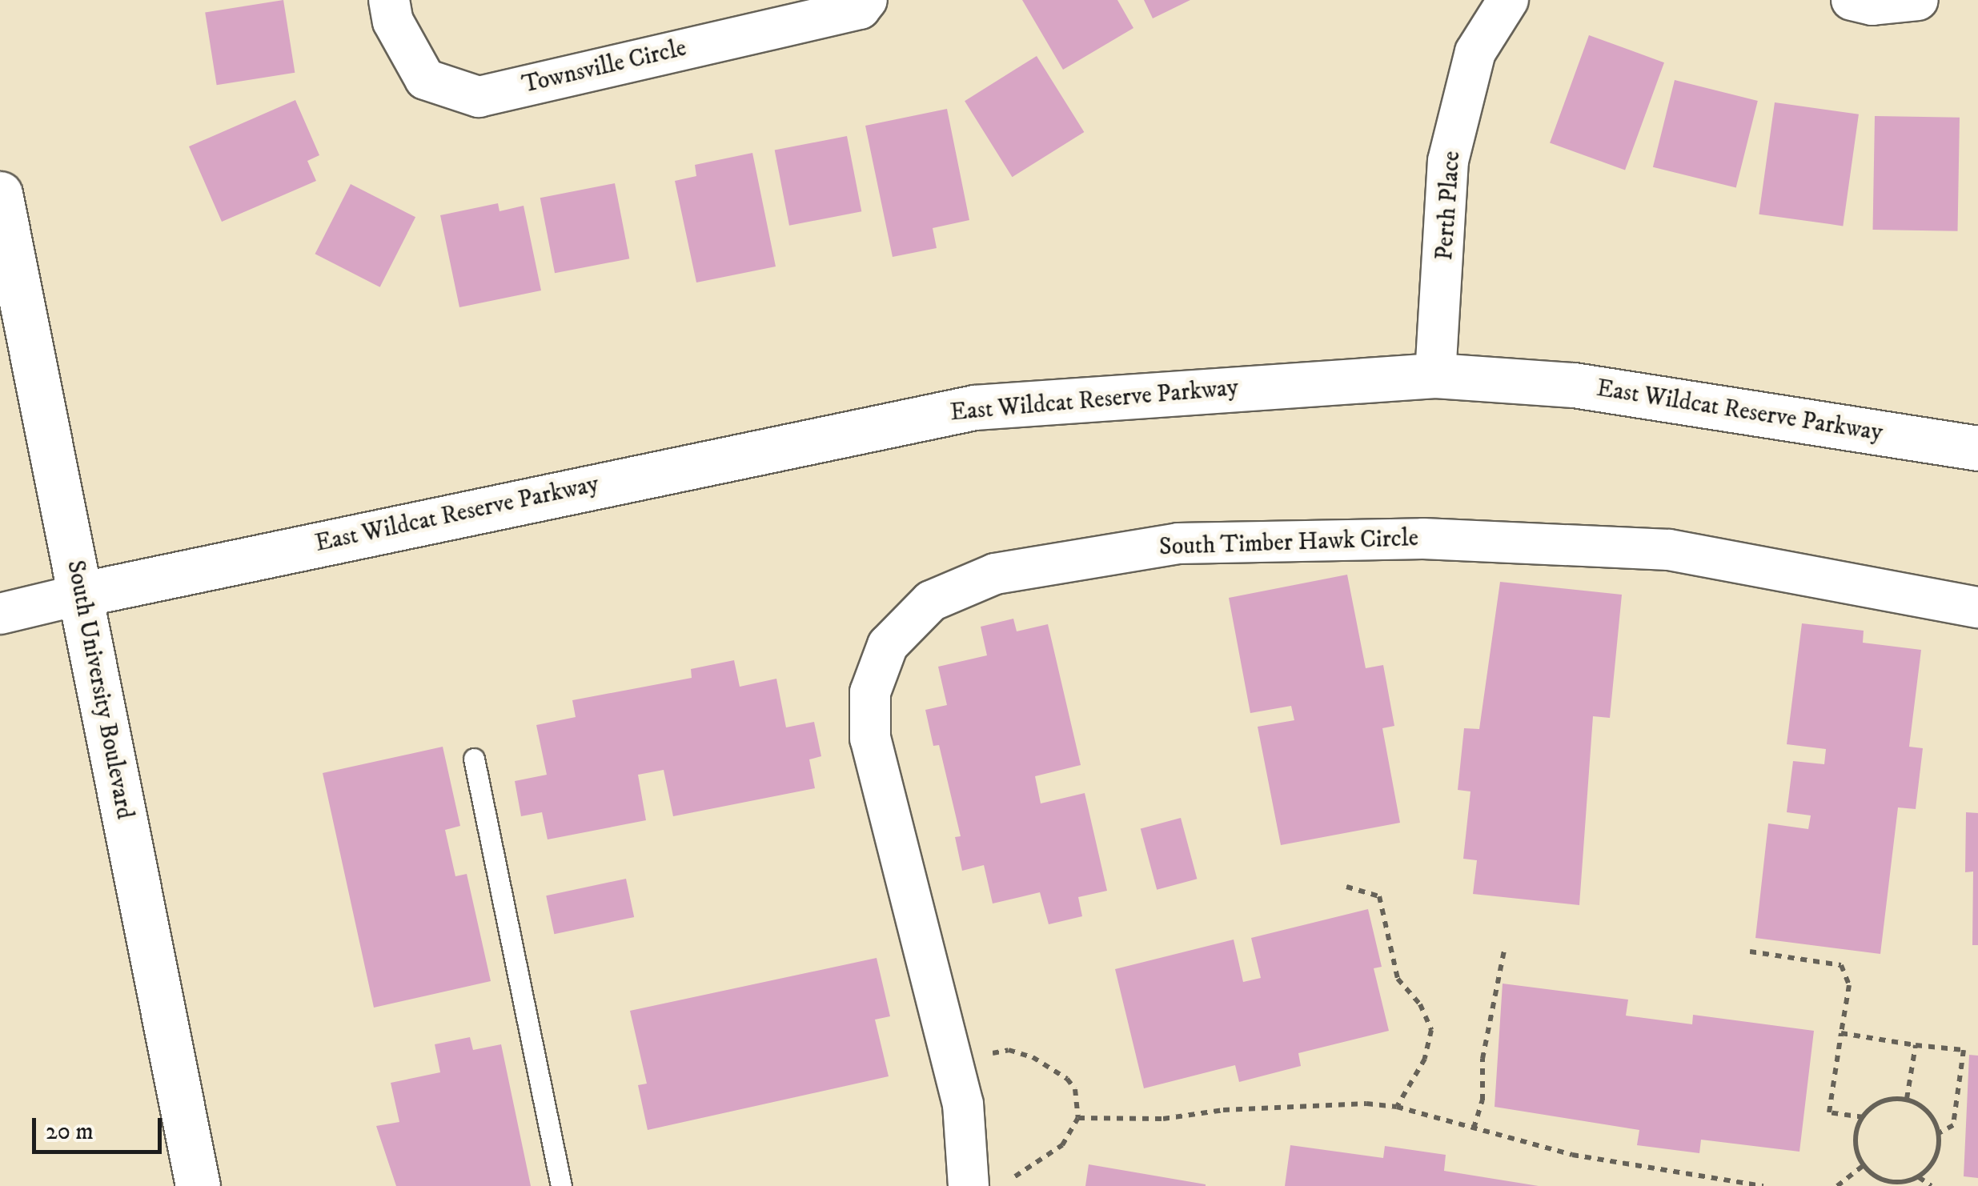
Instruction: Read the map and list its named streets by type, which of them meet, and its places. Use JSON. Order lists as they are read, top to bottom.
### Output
{
  "streets": {
    "main road": ["East Wildcat Reserve Parkway", "South University Boulevard"],
    "street": ["Townsville Circle", "Perth Place", "South Timber Hawk Circle"]
  },
  "crossings": [
    ["Perth Place", "East Wildcat Reserve Parkway"],
    ["East Wildcat Reserve Parkway", "South University Boulevard"]
  ],
  "scale_bar": "20 m"
}
